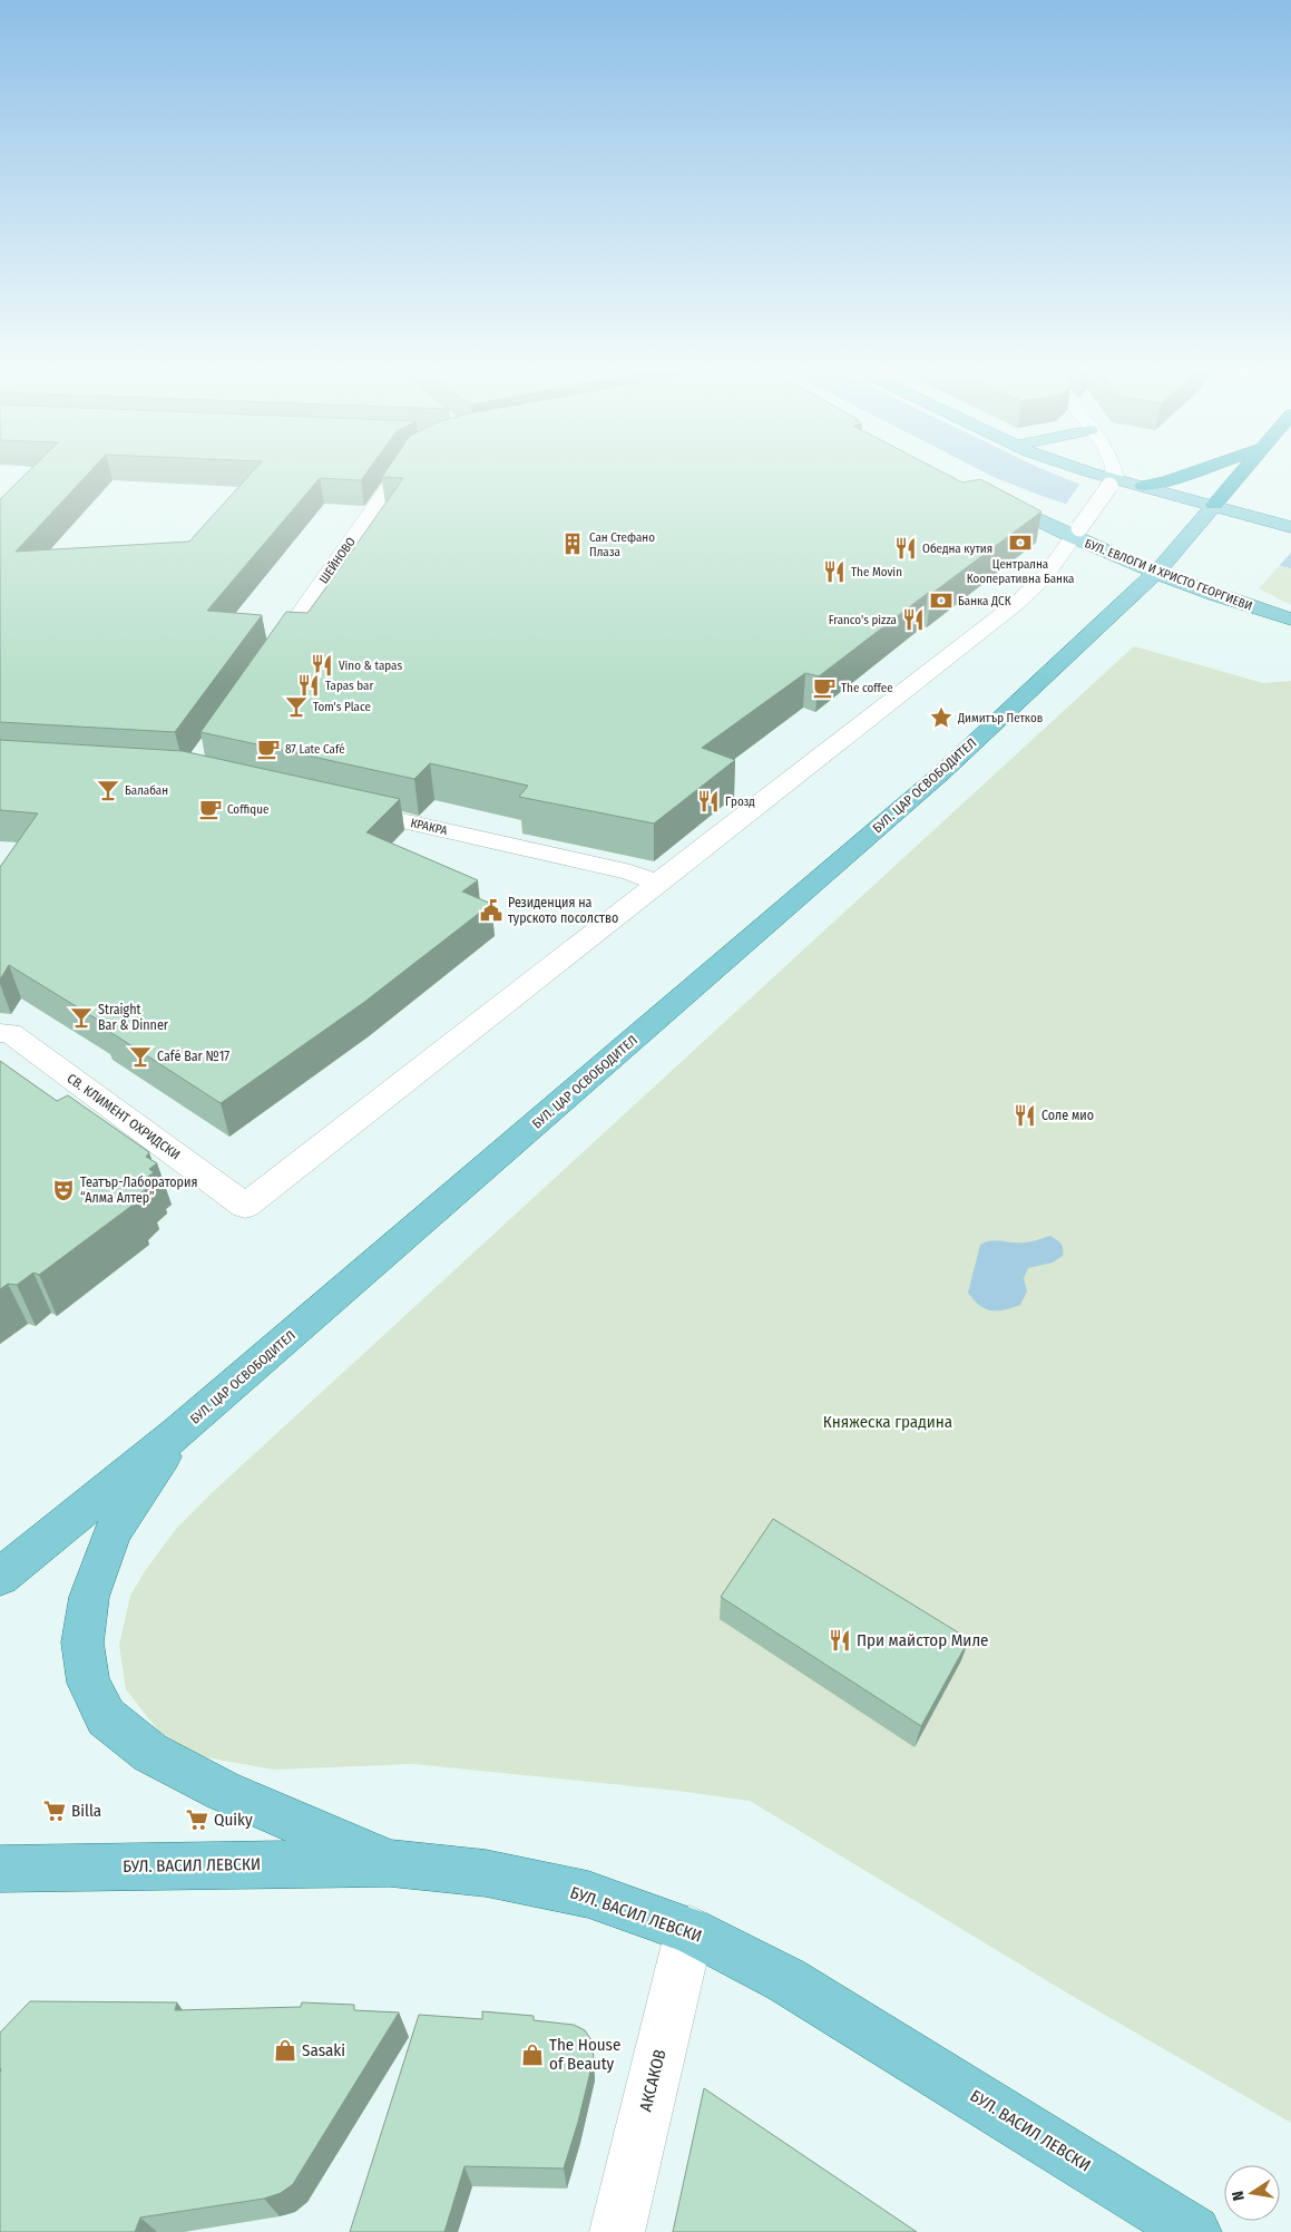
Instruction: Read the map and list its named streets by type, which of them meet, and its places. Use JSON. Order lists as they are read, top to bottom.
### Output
{
  "streets": {
    "main road": ["БУЛ. ЕВЛОГИ И ХРИСТО ГЕОРГИЕВИ", "БУЛ. ЦАР ОСВОБОДИТЕЛ", "БУЛ. ВАСИЛ ЛЕВСКИ"],
    "street": [
      "ШЕЙНОВО",
      "КРАКРА",
      "СВ. КЛИМЕНТ ОХРИДСКИ",
      "АКСАКОВ"
    ]
  },
  "crossings": [
    ["БУЛ. ЕВЛОГИ И ХРИСТО ГЕОРГИЕВИ", "БУЛ. ЦАР ОСВОБОДИТЕЛ"],
    ["КРАКРА", "СВ. КЛИМЕНТ ОХРИДСКИ"],
    ["БУЛ. ВАСИЛ ЛЕВСКИ", "АКСАКОВ"]
  ],
  "parks": ["Княжеска градина"],
  "places": {
    "bank": ["Централна Кооперативна Банка", "Банка ДСК"],
    "building": ["Сан Стефано Плаза"],
    "restaurant": [
      "Обедна кутия",
      "The Movin",
      "Franco's pizza",
      "Vino & tapas",
      "Tapas bar",
      "Грозд",
      "Соле мио",
      "При майстор Миле"
    ],
    "cafe": ["The coffee", "87 Late Café", "Coffique"],
    "bar": [
      "Tom's Place",
      "Балабан",
      "Straight Bar & Dinner",
      "Café Bar №17"
    ],
    "place": ["Димитър Петков"],
    "public building": ["Резиденция на турското посолство"],
    "theatre": ["Театър-Лаборатория “Алма Алтер”"],
    "supermarket": ["Billa", "Quiky"],
    "shop": ["Sasaki", "The House of Beauty"]
  },
  "north": "left"
}
